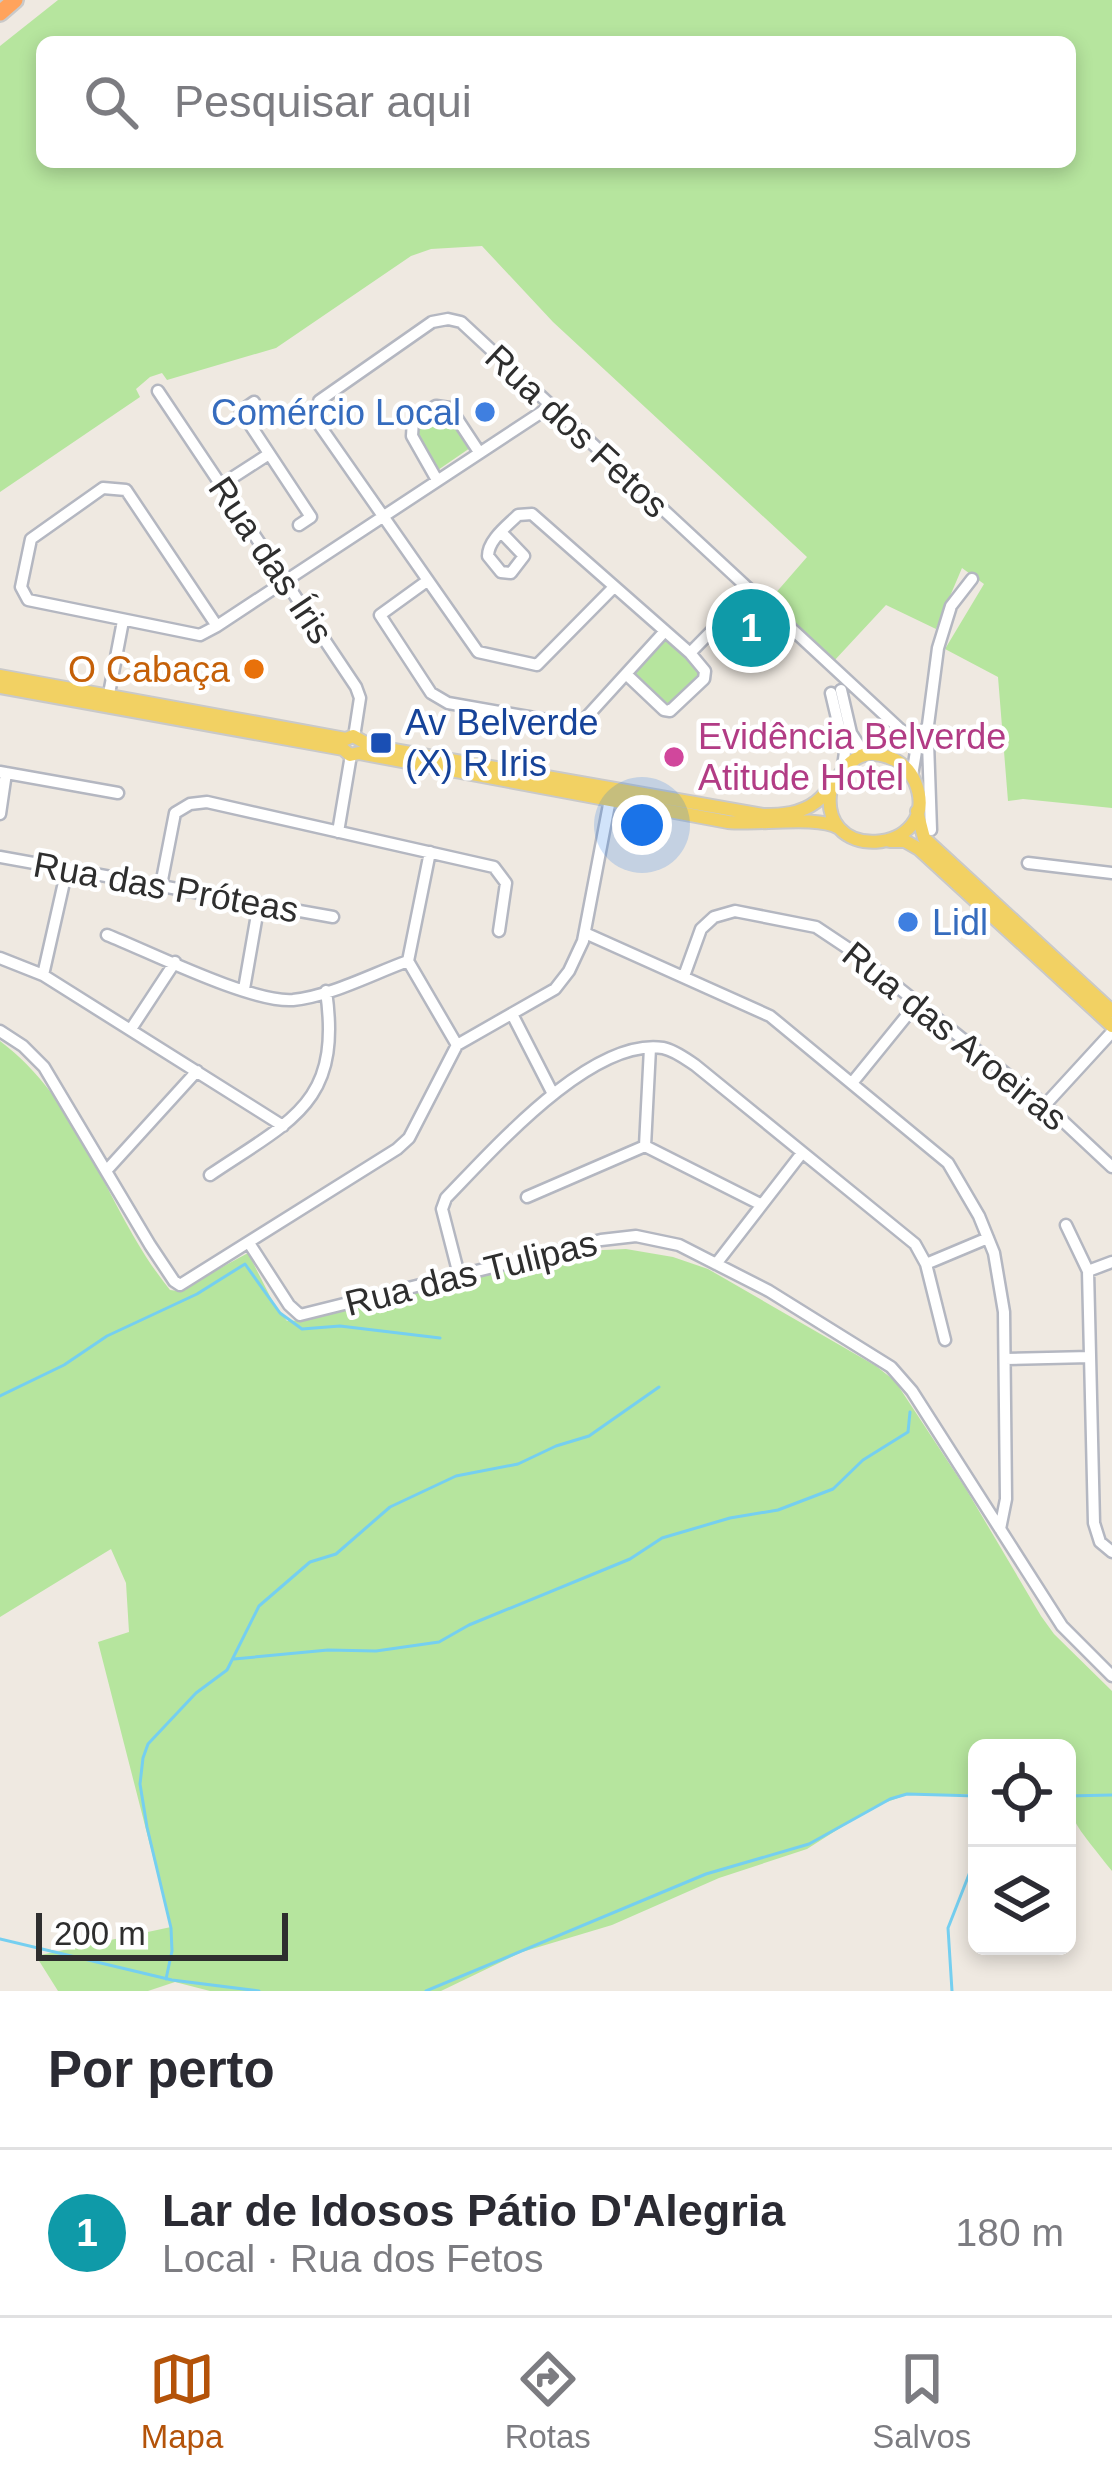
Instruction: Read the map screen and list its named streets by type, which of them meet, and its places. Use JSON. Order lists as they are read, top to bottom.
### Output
{
  "streets": {
    "street": [
      "Rua dos Fetos",
      "Rua das Íris",
      "Rua das Próteas",
      "Rua das Aroeiras",
      "Rua das Tulipas"
    ]
  },
  "places": {
    "other": [
      "Comércio Local",
      "O Cabaça",
      "Evidência Belverde Atitude Hotel",
      "Lidl"
    ],
    "transit": ["Av Belverde (X) R Iris"]
  },
  "scale_bar": "200 m",
  "page": {
    "search": "Pesquisar aqui",
    "pins": "1",
    "scale": "200 m",
    "heading": "Por perto",
    "list": [
      {
        "mark": "1",
        "name": "Lar de Idosos Pátio D'Alegria",
        "note": "Local · Rua dos Fetos",
        "value": "180 m"
      }
    ],
    "nav": ["Mapa", "Rotas", "Salvos"]
  }
}
